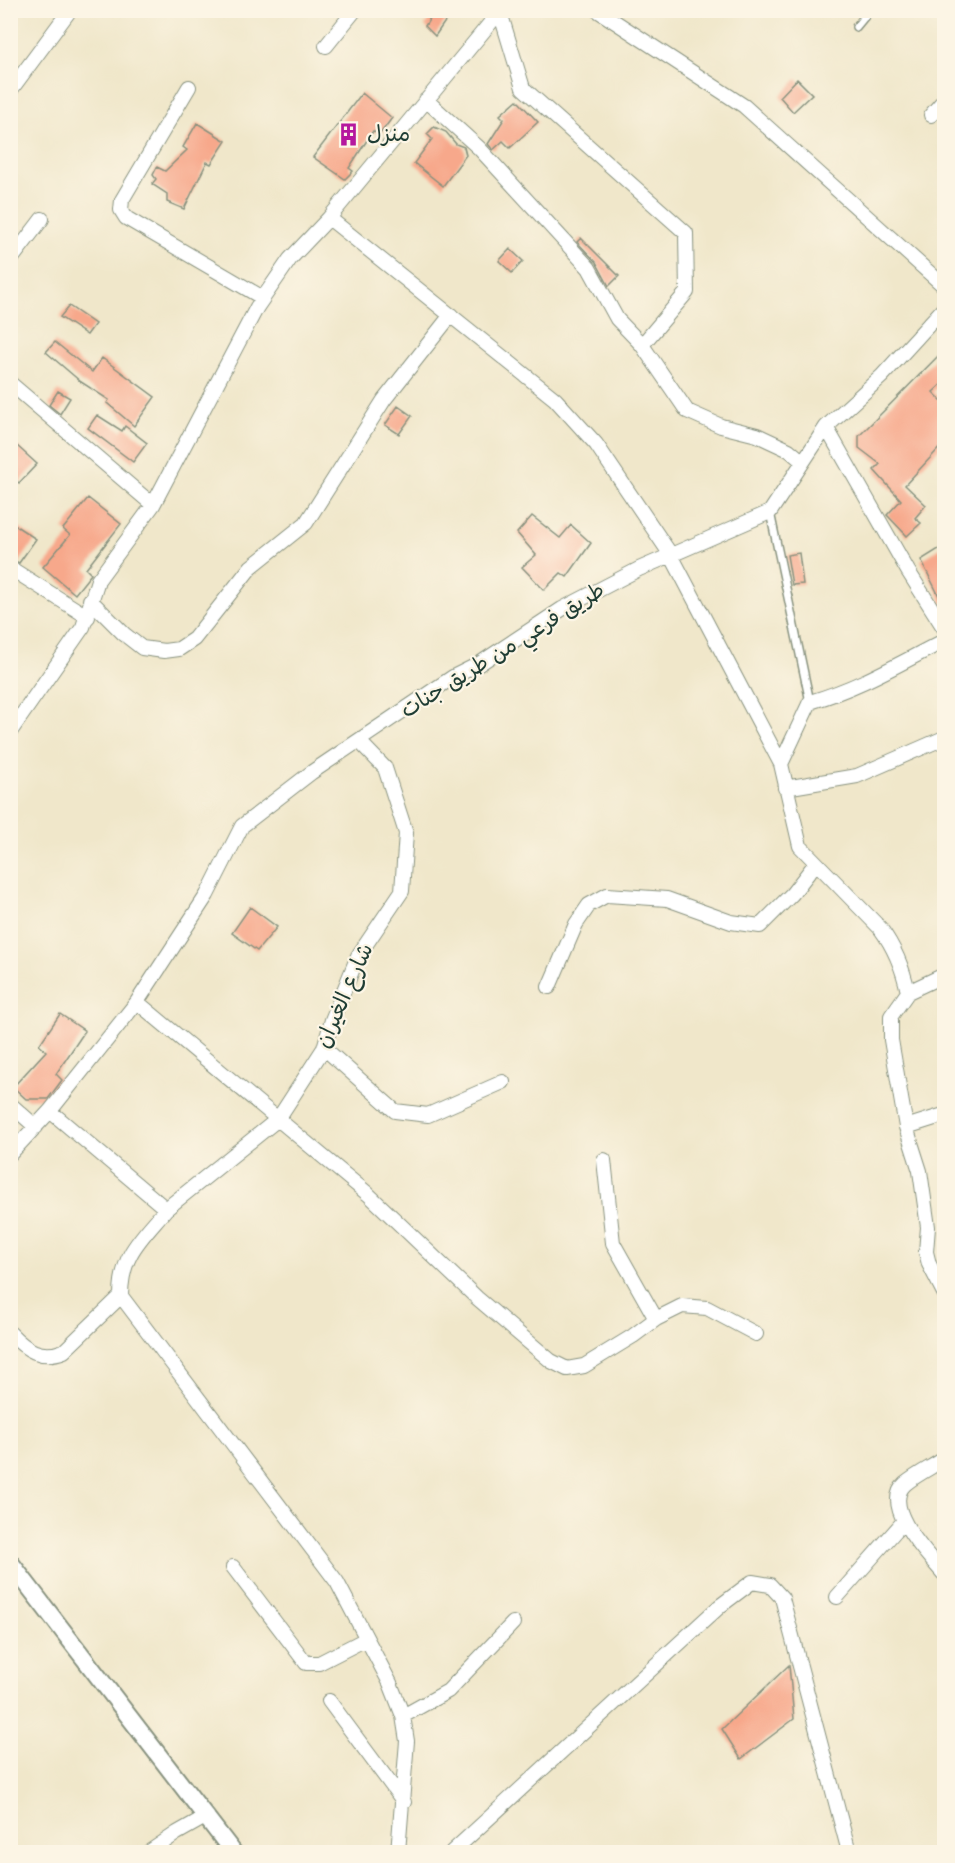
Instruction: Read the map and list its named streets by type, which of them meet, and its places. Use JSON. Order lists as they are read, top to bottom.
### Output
{
  "streets": {
    "street": ["طريق فرعي من طريق جنات", "شارع الغيران"]
  },
  "crossings": [
    ["طريق فرعي من طريق جنات", "شارع الغيران"]
  ],
  "places": {
    "building": ["منزل"]
  }
}
